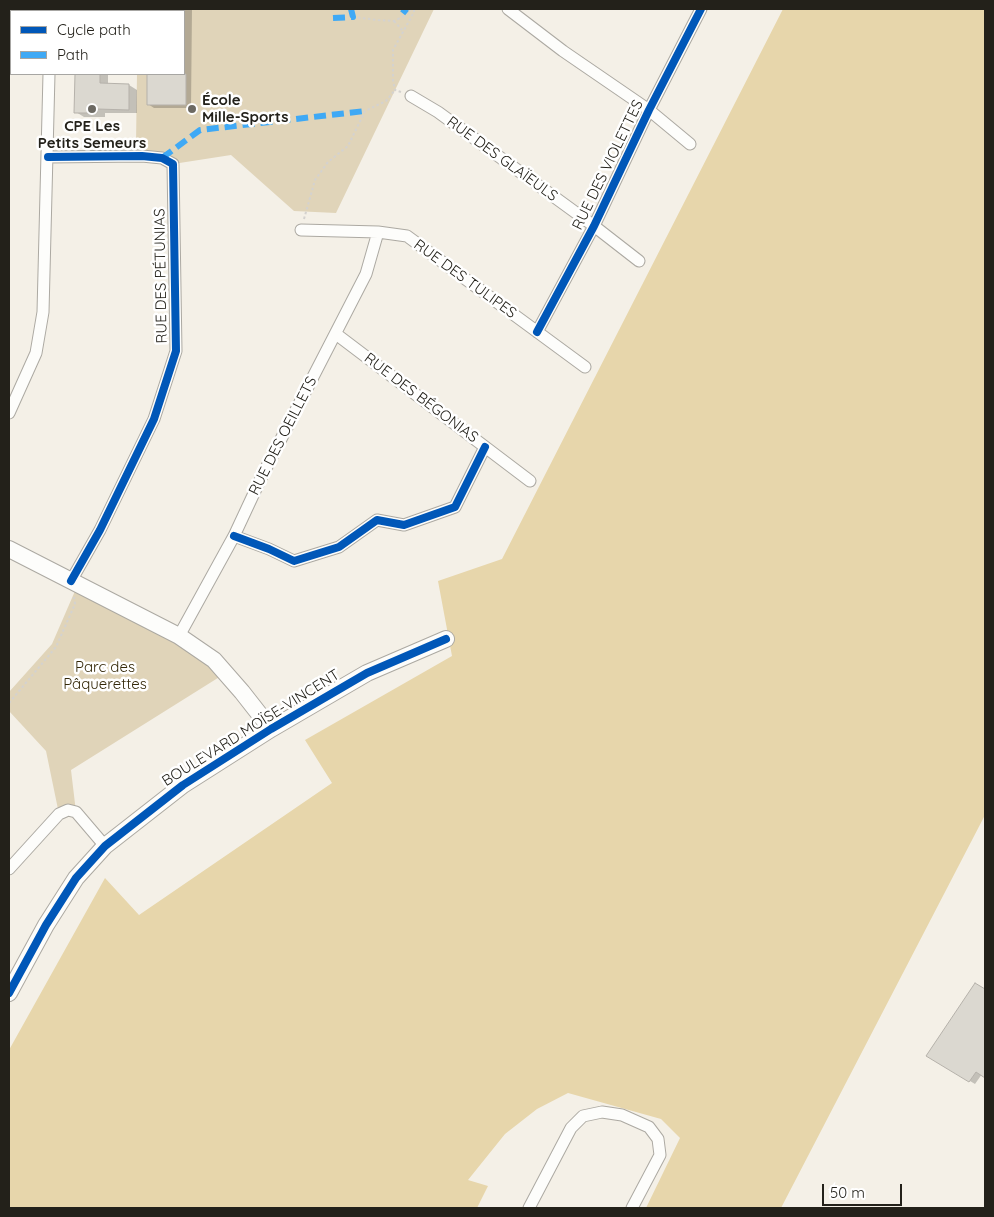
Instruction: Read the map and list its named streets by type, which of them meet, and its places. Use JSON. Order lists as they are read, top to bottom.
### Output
{
  "streets": {
    "street": [
      "RUE DES GLAÏEULS",
      "RUE DES VIOLETTES",
      "RUE DES PÉTUNIAS",
      "RUE DES TULIPES",
      "RUE DES BÉGONIAS",
      "RUE DES OEILLETS",
      "BOULEVARD MOÏSE-VINCENT"
    ]
  },
  "crossings": [
    ["RUE DES GLAÏEULS", "RUE DES VIOLETTES"],
    ["RUE DES VIOLETTES", "RUE DES TULIPES"],
    ["RUE DES TULIPES", "RUE DES OEILLETS"],
    ["RUE DES BÉGONIAS", "RUE DES OEILLETS"]
  ],
  "parks": ["Parc des Pâquerettes"],
  "places": ["CPE Les Petits Semeurs", "École Mille-Sports"],
  "legend": ["Cycle path", "Path"],
  "scale_bar": "50 m"
}
